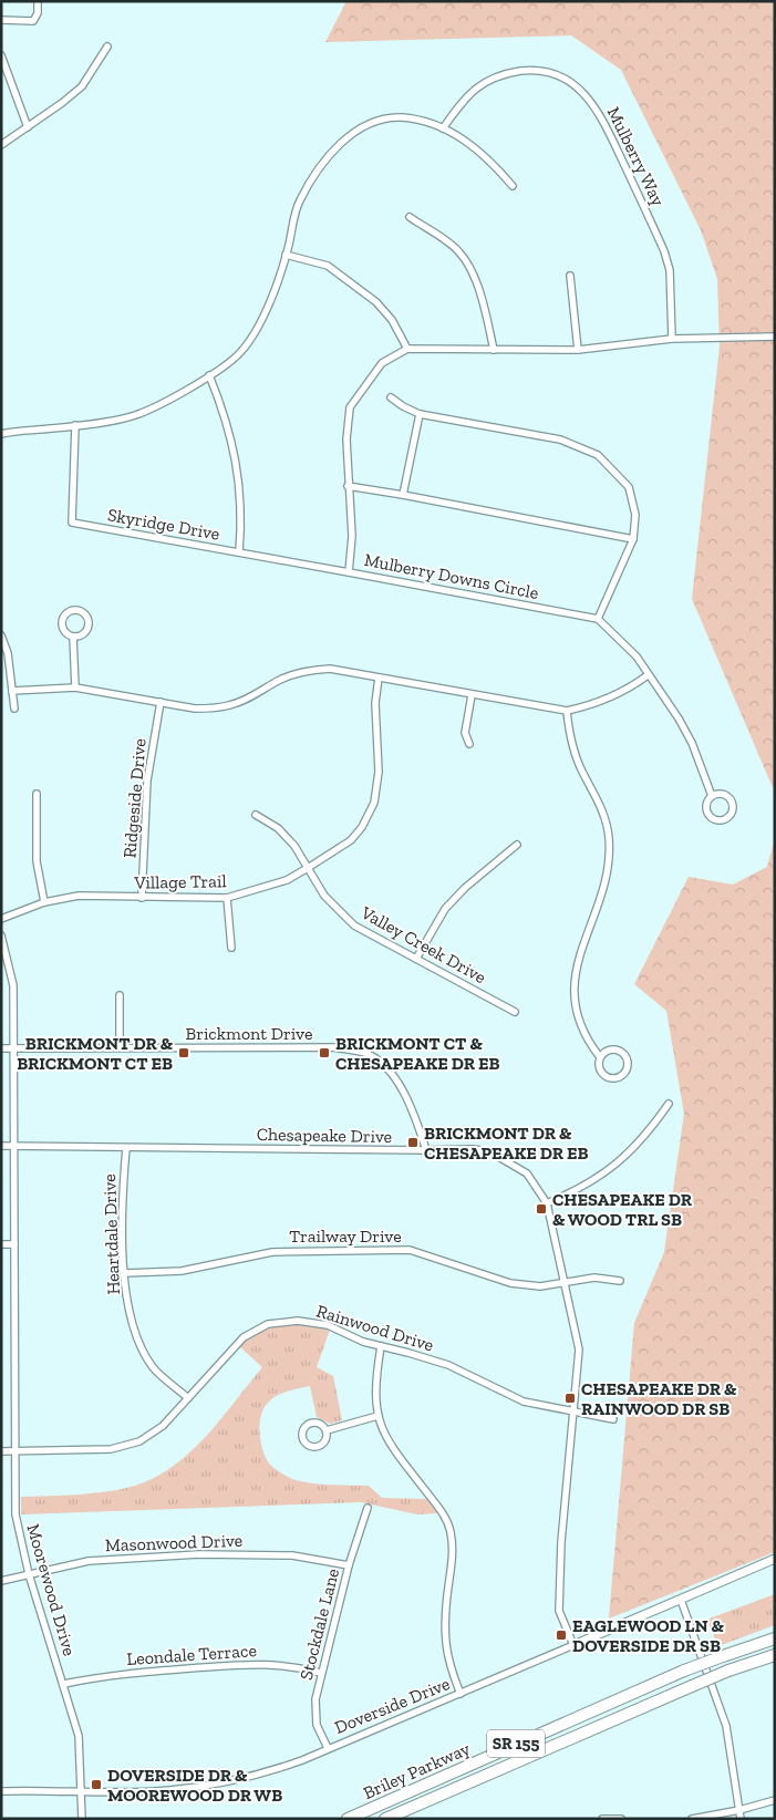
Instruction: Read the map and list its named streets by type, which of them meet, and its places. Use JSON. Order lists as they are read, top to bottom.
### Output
{
  "streets": {
    "highway": ["SR 155", "Briley Parkway"],
    "street": [
      "Mulberry Way",
      "Skyridge Drive",
      "Mulberry Downs Circle",
      "Ridgeside Drive",
      "Village Trail",
      "Valley Creek Drive",
      "Brickmont Drive",
      "Chesapeake Drive",
      "Heartdale Drive",
      "Trailway Drive",
      "Rainwood Drive",
      "Masonwood Drive",
      "Moorewood Drive",
      "Stockdale Lane",
      "Leondale Terrace",
      "Doverside Drive"
    ]
  },
  "crossings": [
    ["Skyridge Drive", "Mulberry Downs Circle"],
    ["Ridgeside Drive", "Village Trail"],
    ["Village Trail", "Valley Creek Drive"],
    ["Brickmont Drive", "Chesapeake Drive"],
    ["Brickmont Drive", "Moorewood Drive"],
    ["Chesapeake Drive", "Heartdale Drive"],
    ["Chesapeake Drive", "Trailway Drive"],
    ["Chesapeake Drive", "Rainwood Drive"],
    ["Chesapeake Drive", "Moorewood Drive"],
    ["Chesapeake Drive", "Doverside Drive"],
    ["Heartdale Drive", "Trailway Drive"],
    ["Heartdale Drive", "Rainwood Drive"],
    ["Rainwood Drive", "Moorewood Drive"],
    ["Masonwood Drive", "Moorewood Drive"],
    ["Masonwood Drive", "Stockdale Lane"],
    ["Moorewood Drive", "Leondale Terrace"],
    ["Moorewood Drive", "Doverside Drive"],
    ["Stockdale Lane", "Leondale Terrace"],
    ["Stockdale Lane", "Doverside Drive"]
  ],
  "places": {
    "transit": [
      "BRICKMONT DR & BRICKMONT CT EB",
      "BRICKMONT CT & CHESAPEAKE DR EB",
      "BRICKMONT DR & CHESAPEAKE DR EB",
      "CHESAPEAKE DR & WOOD TRL SB",
      "CHESAPEAKE DR & RAINWOOD DR SB",
      "EAGLEWOOD LN & DOVERSIDE DR SB",
      "DOVERSIDE DR & MOOREWOOD DR WB"
    ]
  }
}
